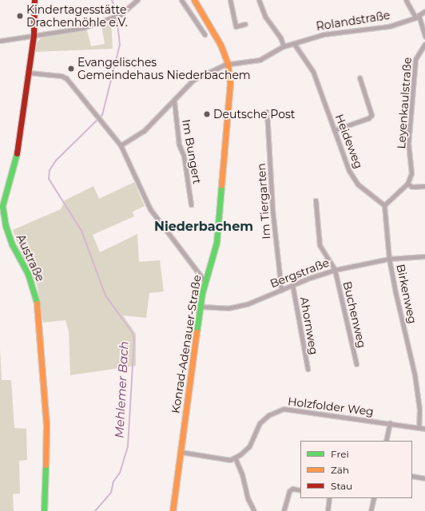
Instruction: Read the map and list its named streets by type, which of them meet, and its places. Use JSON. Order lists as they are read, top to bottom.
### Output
{
  "streets": {
    "main road": ["Austraße", "Konrad-Adenauer-Straße"],
    "street": [
      "Rolandstraße",
      "Leyenkaulstraße",
      "Heideweg",
      "Im Bungert",
      "Im Tiergarten",
      "Bergstraße",
      "Birkenweg",
      "Buchenweg",
      "Ahornweg",
      "Holzfolder Weg"
    ]
  },
  "crossings": [
    ["Rolandstraße", "Heideweg"],
    ["Leyenkaulstraße", "Heideweg"],
    ["Im Tiergarten", "Bergstraße"],
    ["Bergstraße", "Birkenweg"],
    ["Bergstraße", "Buchenweg"],
    ["Bergstraße", "Ahornweg"],
    ["Bergstraße", "Konrad-Adenauer-Straße"],
    ["Birkenweg", "Holzfolder Weg"]
  ],
  "districts": ["Niederbachem"],
  "water": ["Mehlemer Bach"],
  "places": ["Kindertagesstätte Drachenhöhle e.V.", "Evangelisches Gemeindehaus Niederbachem", "Deutsche Post"],
  "legend": ["Frei", "Zäh", "Stau"]
}
